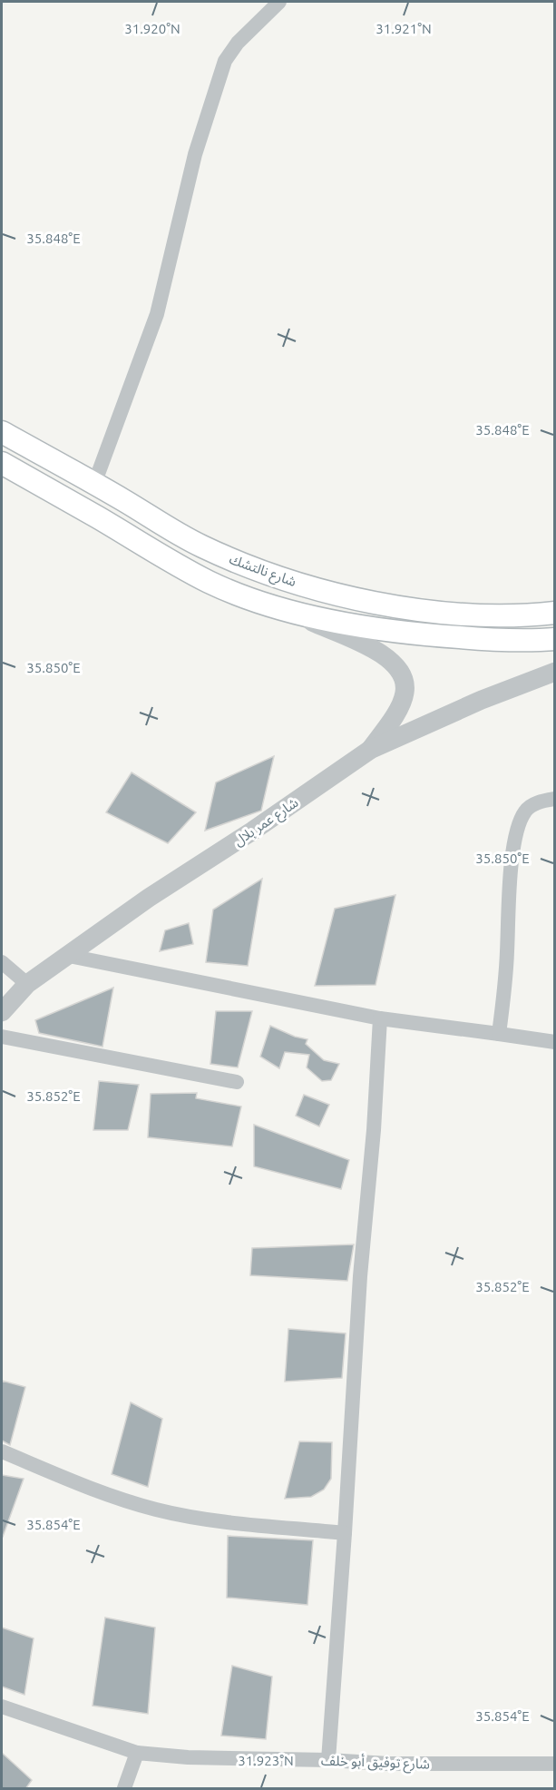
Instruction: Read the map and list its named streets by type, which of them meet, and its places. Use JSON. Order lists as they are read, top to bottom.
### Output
{
  "streets": {
    "main road": ["شارع نالتشك"],
    "street": ["شارع عمر بلال", "شارع توفيق أبو خلف"]
  },
  "coordinates": [
    "31.920°N",
    "31.921°N",
    "35.848°E",
    "35.850°E",
    "35.852°E",
    "35.854°E",
    "31.923°N"
  ]
}
